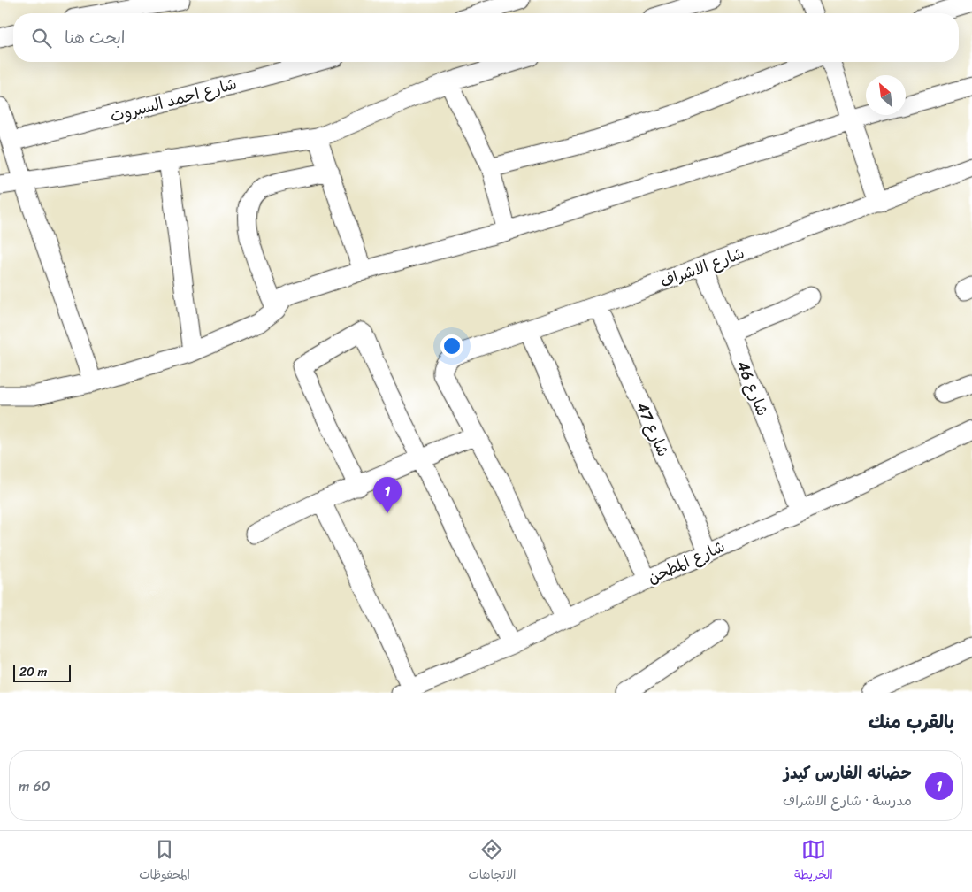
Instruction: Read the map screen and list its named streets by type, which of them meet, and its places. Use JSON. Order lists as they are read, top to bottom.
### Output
{
  "streets": {
    "street": [
      "شارع احمد السبروت",
      "شارع الاشراف",
      "شارع 46",
      "شارع 47",
      "شارع المطحن"
    ]
  },
  "crossings": [
    ["شارع الاشراف", "شارع 46"],
    ["شارع الاشراف", "شارع 47"],
    ["شارع 46", "شارع المطحن"],
    ["شارع 47", "شارع المطحن"]
  ],
  "scale_bar": "20 m",
  "north": "top left",
  "page": {
    "search": "ابحث هنا",
    "pins": "1",
    "scale": "20 m",
    "heading": "بالقرب منك",
    "list": [
      {
        "mark": "1",
        "name": "حضانه الفارس كيدز",
        "note": "مدرسة · شارع الاشراف",
        "value": "60 m"
      }
    ],
    "nav": ["الخريطة", "الاتجاهات", "المحفوظات"]
  }
}
